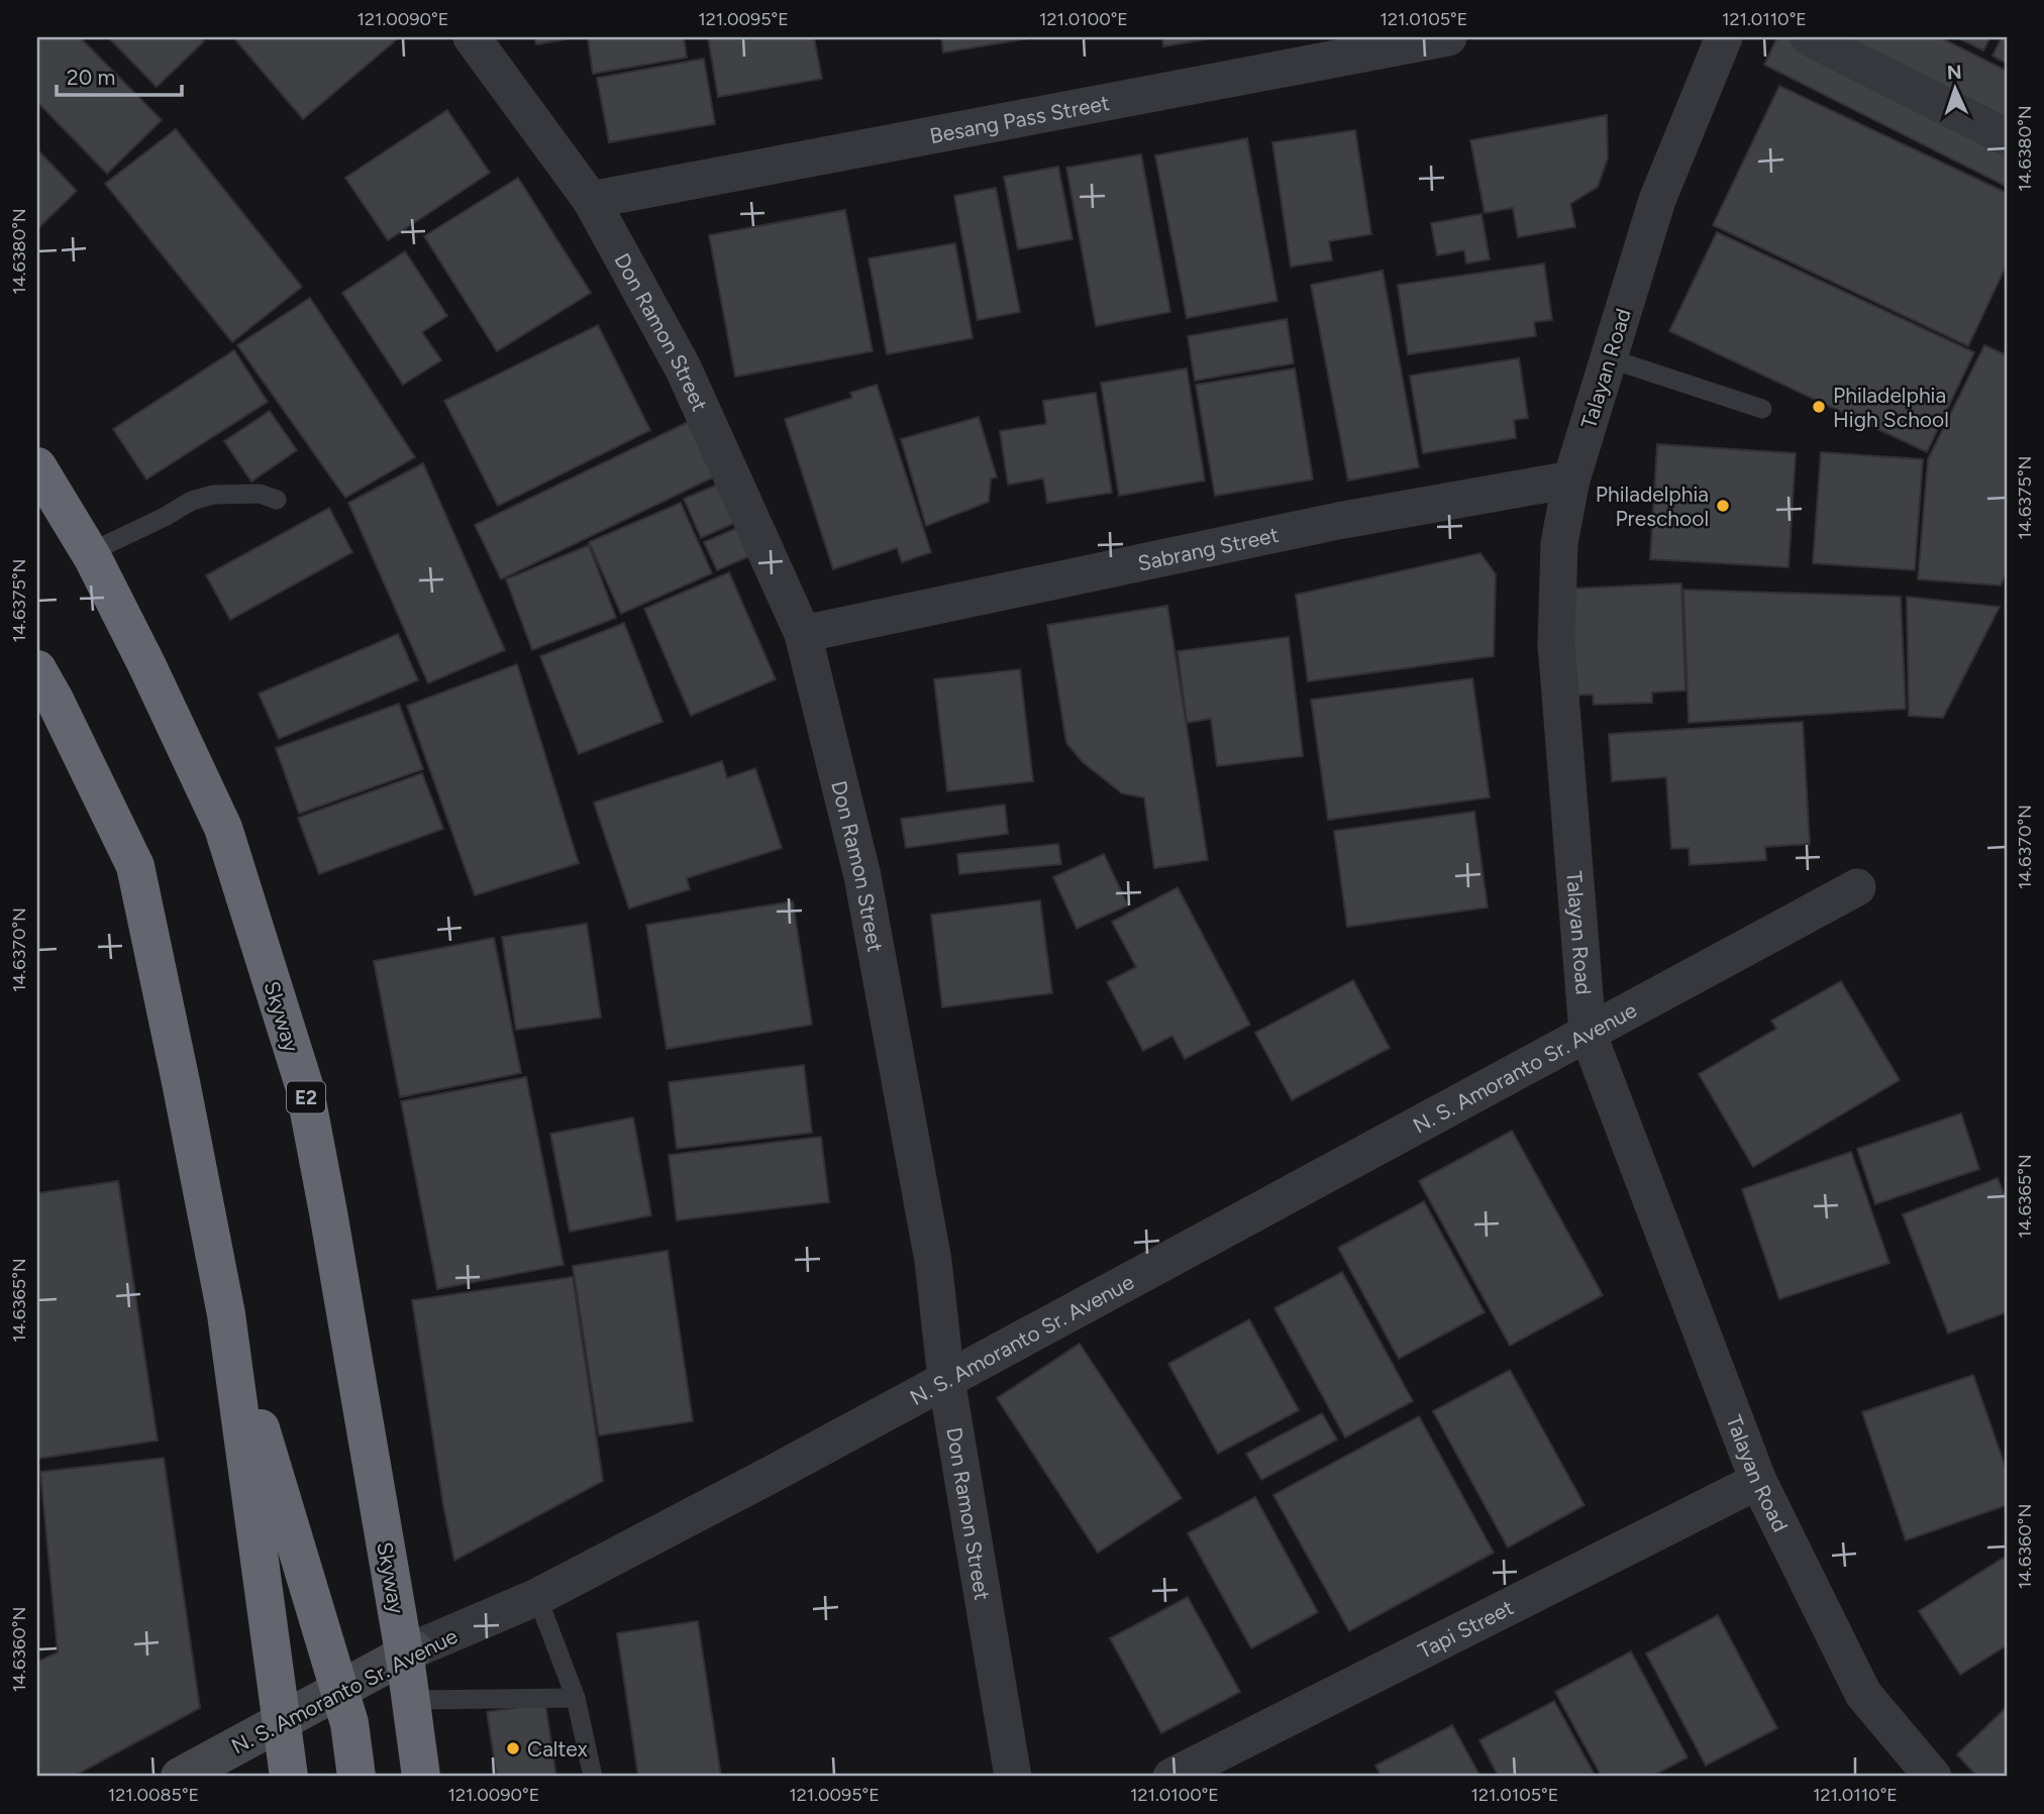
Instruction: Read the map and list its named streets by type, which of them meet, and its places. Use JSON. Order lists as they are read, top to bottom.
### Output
{
  "streets": {
    "highway": ["Skyway", "E2"],
    "street": [
      "Besang Pass Street",
      "Don Ramon Street",
      "Talayan Road",
      "Sabrang Street",
      "N. S. Amoranto Sr. Avenue",
      "Tapi Street"
    ]
  },
  "crossings": [
    ["Besang Pass Street", "Don Ramon Street"],
    ["Don Ramon Street", "Sabrang Street"],
    ["Don Ramon Street", "N. S. Amoranto Sr. Avenue"],
    ["Talayan Road", "Sabrang Street"],
    ["Talayan Road", "N. S. Amoranto Sr. Avenue"],
    ["Talayan Road", "Tapi Street"]
  ],
  "places": ["Philadelphia High School", "Philadelphia Preschool", "Caltex"],
  "scale_bar": "20 m",
  "north": "top",
  "coordinates": [
    "121.0090°E",
    "121.0095°E",
    "121.0100°E",
    "121.0105°E",
    "121.0110°E",
    "14.6380°N",
    "14.6375°N",
    "14.6370°N",
    "14.6365°N",
    "14.6360°N",
    "121.0085°E"
  ]
}
